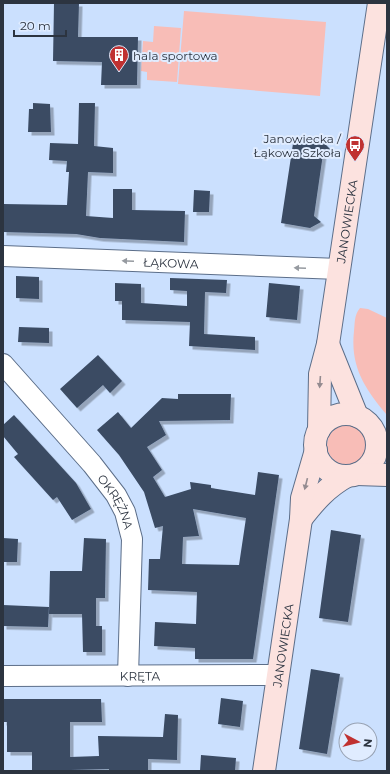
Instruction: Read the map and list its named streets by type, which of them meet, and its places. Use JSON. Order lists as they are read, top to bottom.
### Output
{
  "streets": {
    "street": [
      "JANOWIECKA",
      "ŁĄKOWA",
      "OKRĘŻNA",
      "KRĘTA"
    ]
  },
  "crossings": [
    ["JANOWIECKA", "ŁĄKOWA"],
    ["JANOWIECKA", "KRĘTA"],
    ["OKRĘŻNA", "KRĘTA"]
  ],
  "one_way": ["ŁĄKOWA"],
  "places": {
    "building": ["hala sportowa"],
    "bus stop": ["Janowiecka / Łąkowa Szkoła"]
  },
  "scale_bar": "20 m",
  "north": "right"
}
